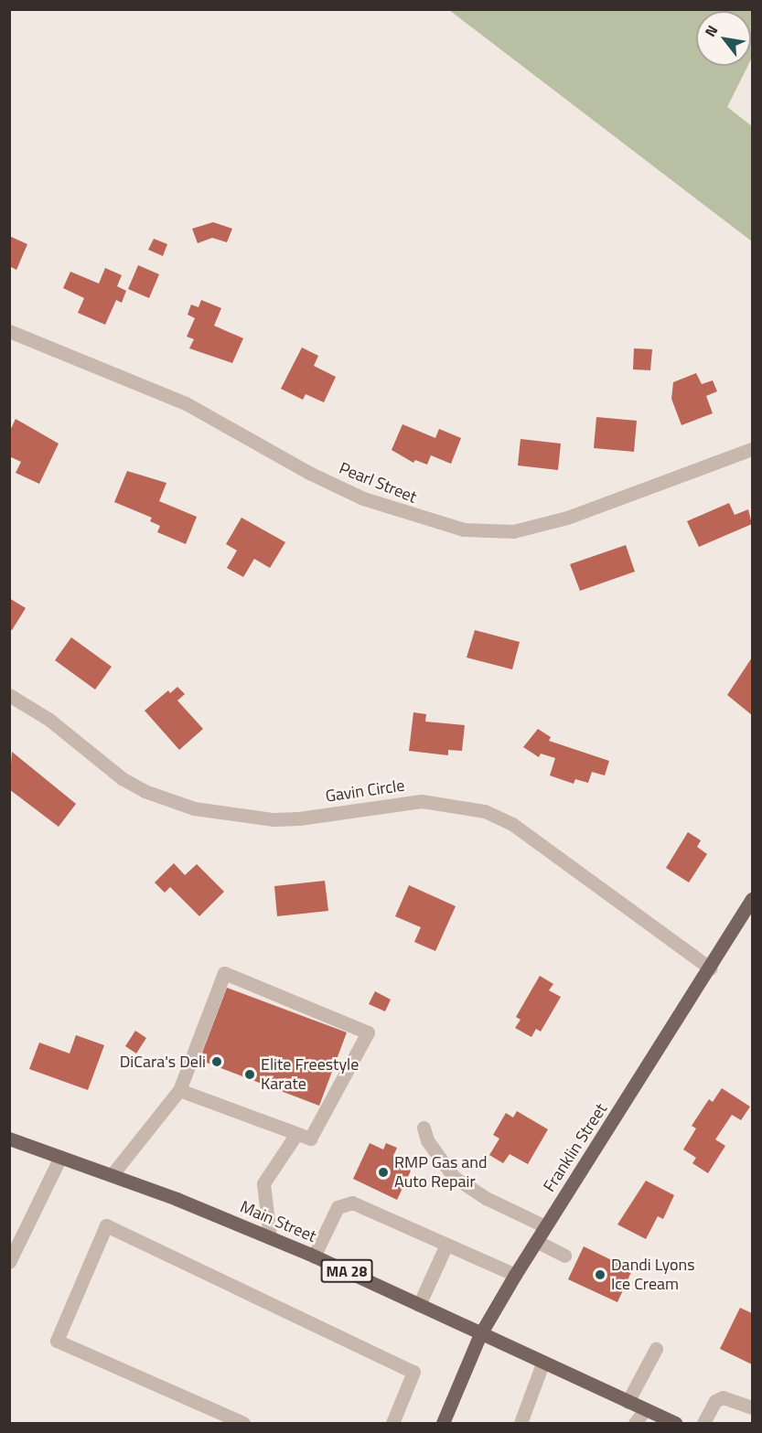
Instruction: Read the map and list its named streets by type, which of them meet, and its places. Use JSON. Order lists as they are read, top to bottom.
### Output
{
  "streets": {
    "main road": ["Franklin Street", "Main Street", "MA 28"],
    "street": ["Pearl Street", "Gavin Circle"]
  },
  "crossings": [
    ["Gavin Circle", "Franklin Street"],
    ["Franklin Street", "Main Street"]
  ],
  "places": [
    "DiCara's Deli",
    "Elite Freestyle Karate",
    "RMP Gas and Auto Repair",
    "Dandi Lyons Ice Cream"
  ],
  "north": "top left"
}
